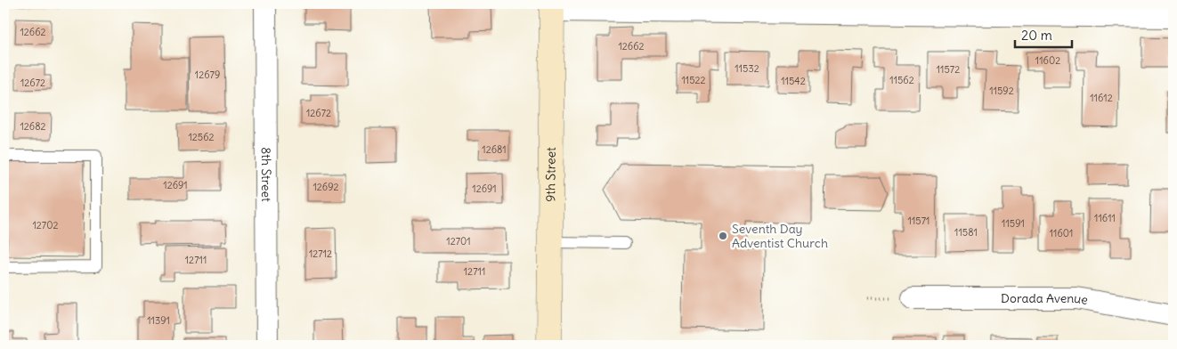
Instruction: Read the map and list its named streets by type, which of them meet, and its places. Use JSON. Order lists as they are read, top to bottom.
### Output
{
  "streets": {
    "street": ["8th Street", "9th Street", "Dorada Avenue"]
  },
  "places": ["Seventh Day Adventist Church"],
  "house_numbers": [
    "12662",
    "12662",
    "11602",
    "11532",
    "11572",
    "12679",
    "11522",
    "11562",
    "11542",
    "12672",
    "11592",
    "11612",
    "12672",
    "12682",
    "12562",
    "12681",
    "12691",
    "12692",
    "12691",
    "11611",
    "11571",
    "11591",
    "12702",
    "11581",
    "11601",
    "12701",
    "12712",
    "12711",
    "12711",
    "11391"
  ],
  "scale_bar": "20 m"
}
